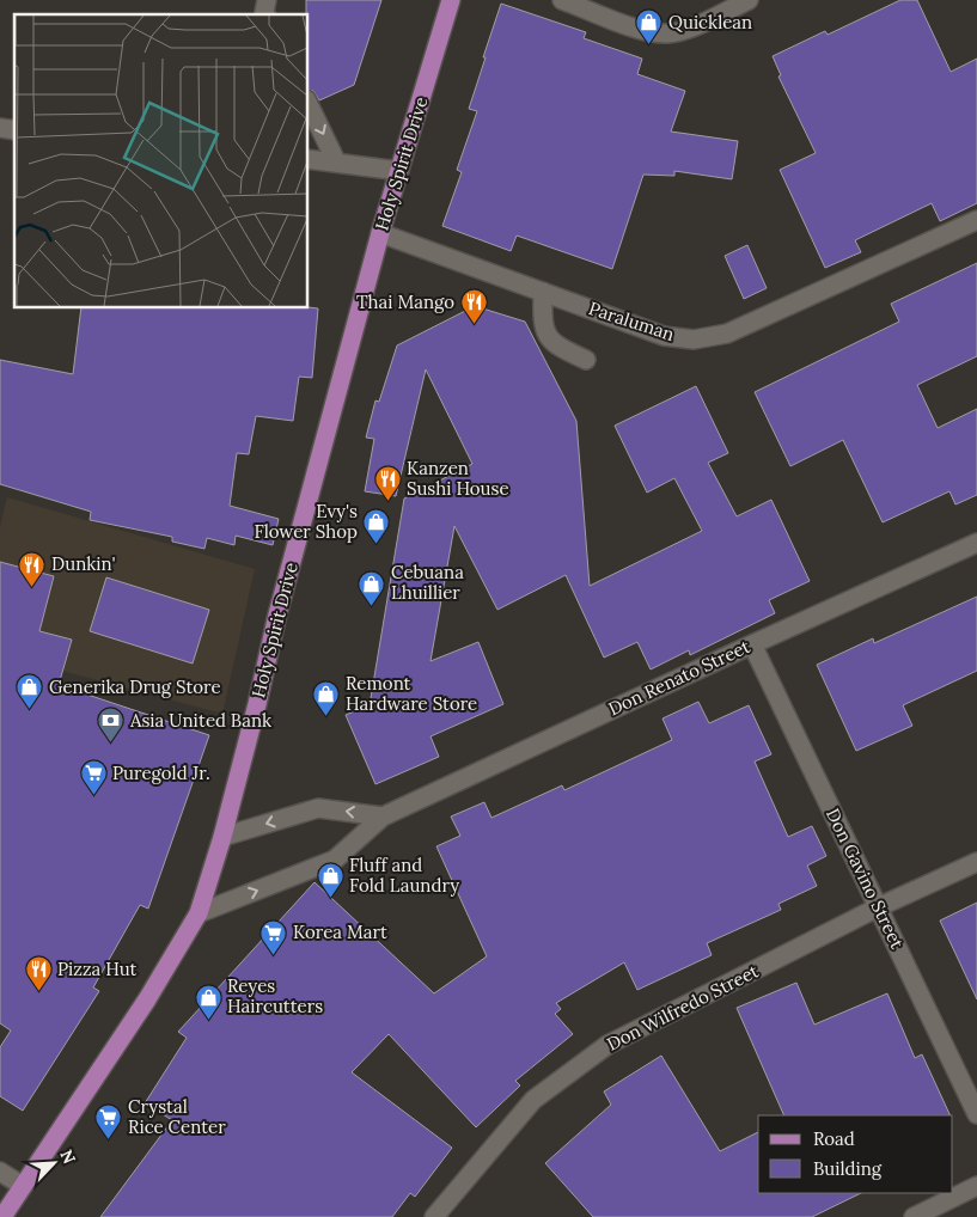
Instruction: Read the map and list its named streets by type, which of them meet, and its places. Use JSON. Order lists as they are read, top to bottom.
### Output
{
  "streets": {
    "main road": ["Holy Spirit Drive"],
    "street": [
      "Paraluman",
      "Don Renato Street",
      "Don Gavino Street",
      "Don Wilfredo Street"
    ]
  },
  "crossings": [
    ["Holy Spirit Drive", "Paraluman"],
    ["Holy Spirit Drive", "Don Renato Street"],
    ["Don Renato Street", "Don Gavino Street"],
    ["Don Gavino Street", "Don Wilfredo Street"]
  ],
  "places": {
    "shop": [
      "Quicklean",
      "Evy's Flower Shop",
      "Cebuana Lhuillier",
      "Generika Drug Store",
      "Remont Hardware Store",
      "Fluff and Fold Laundry",
      "Reyes Haircutters"
    ],
    "restaurant": [
      "Thai Mango",
      "Kanzen Sushi House",
      "Dunkin'",
      "Pizza Hut"
    ],
    "bank": ["Asia United Bank"],
    "supermarket": ["Puregold Jr.", "Korea Mart", "Crystal Rice Center"]
  },
  "legend": ["Road", "Building"],
  "north": "top right"
}
